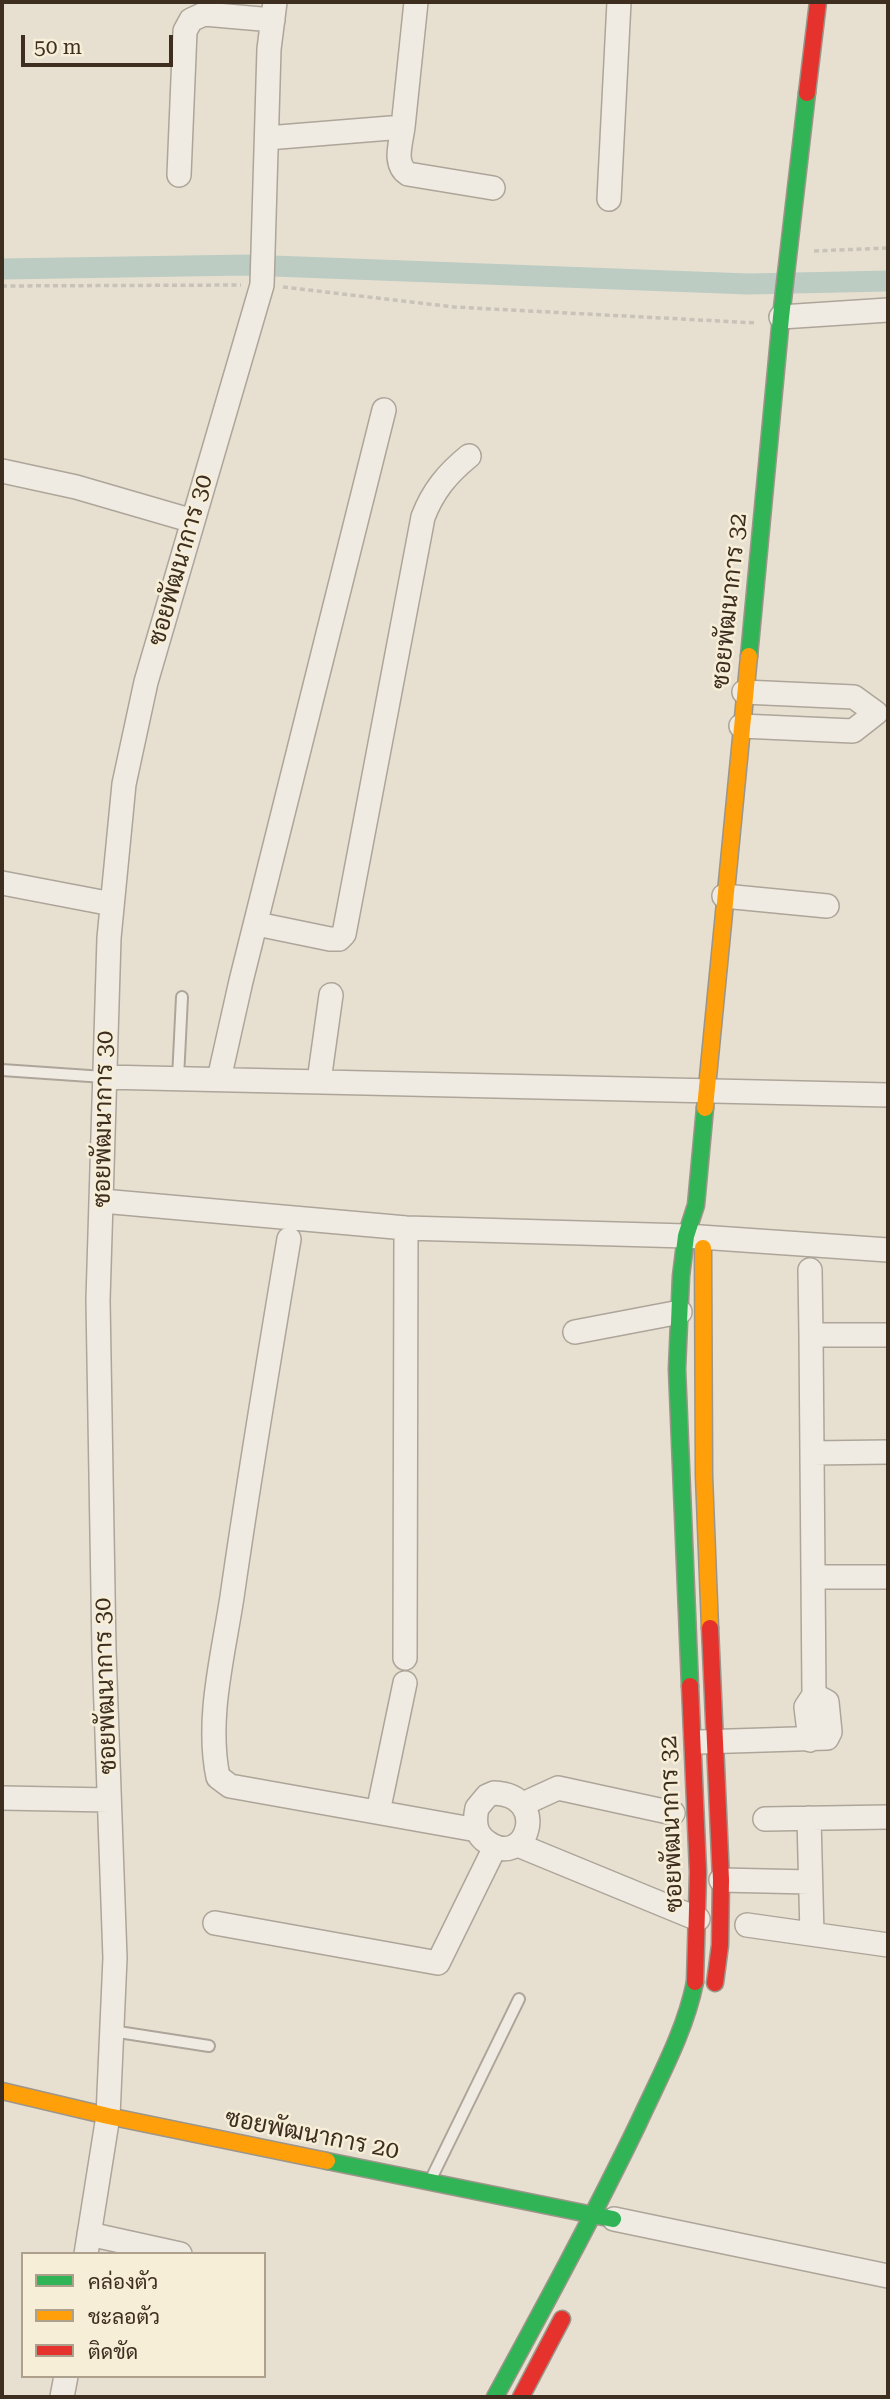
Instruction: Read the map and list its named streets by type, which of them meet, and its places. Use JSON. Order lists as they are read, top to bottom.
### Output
{
  "streets": {
    "street": ["ซอยพัฒนาการ 30", "ซอยพัฒนาการ 32", "ซอยพัฒนาการ 20"]
  },
  "crossings": [
    ["ซอยพัฒนาการ 30", "ซอยพัฒนาการ 20"],
    ["ซอยพัฒนาการ 32", "ซอยพัฒนาการ 20"]
  ],
  "legend": ["คล่องตัว", "ชะลอตัว", "ติดขัด"],
  "scale_bar": "50 m"
}
